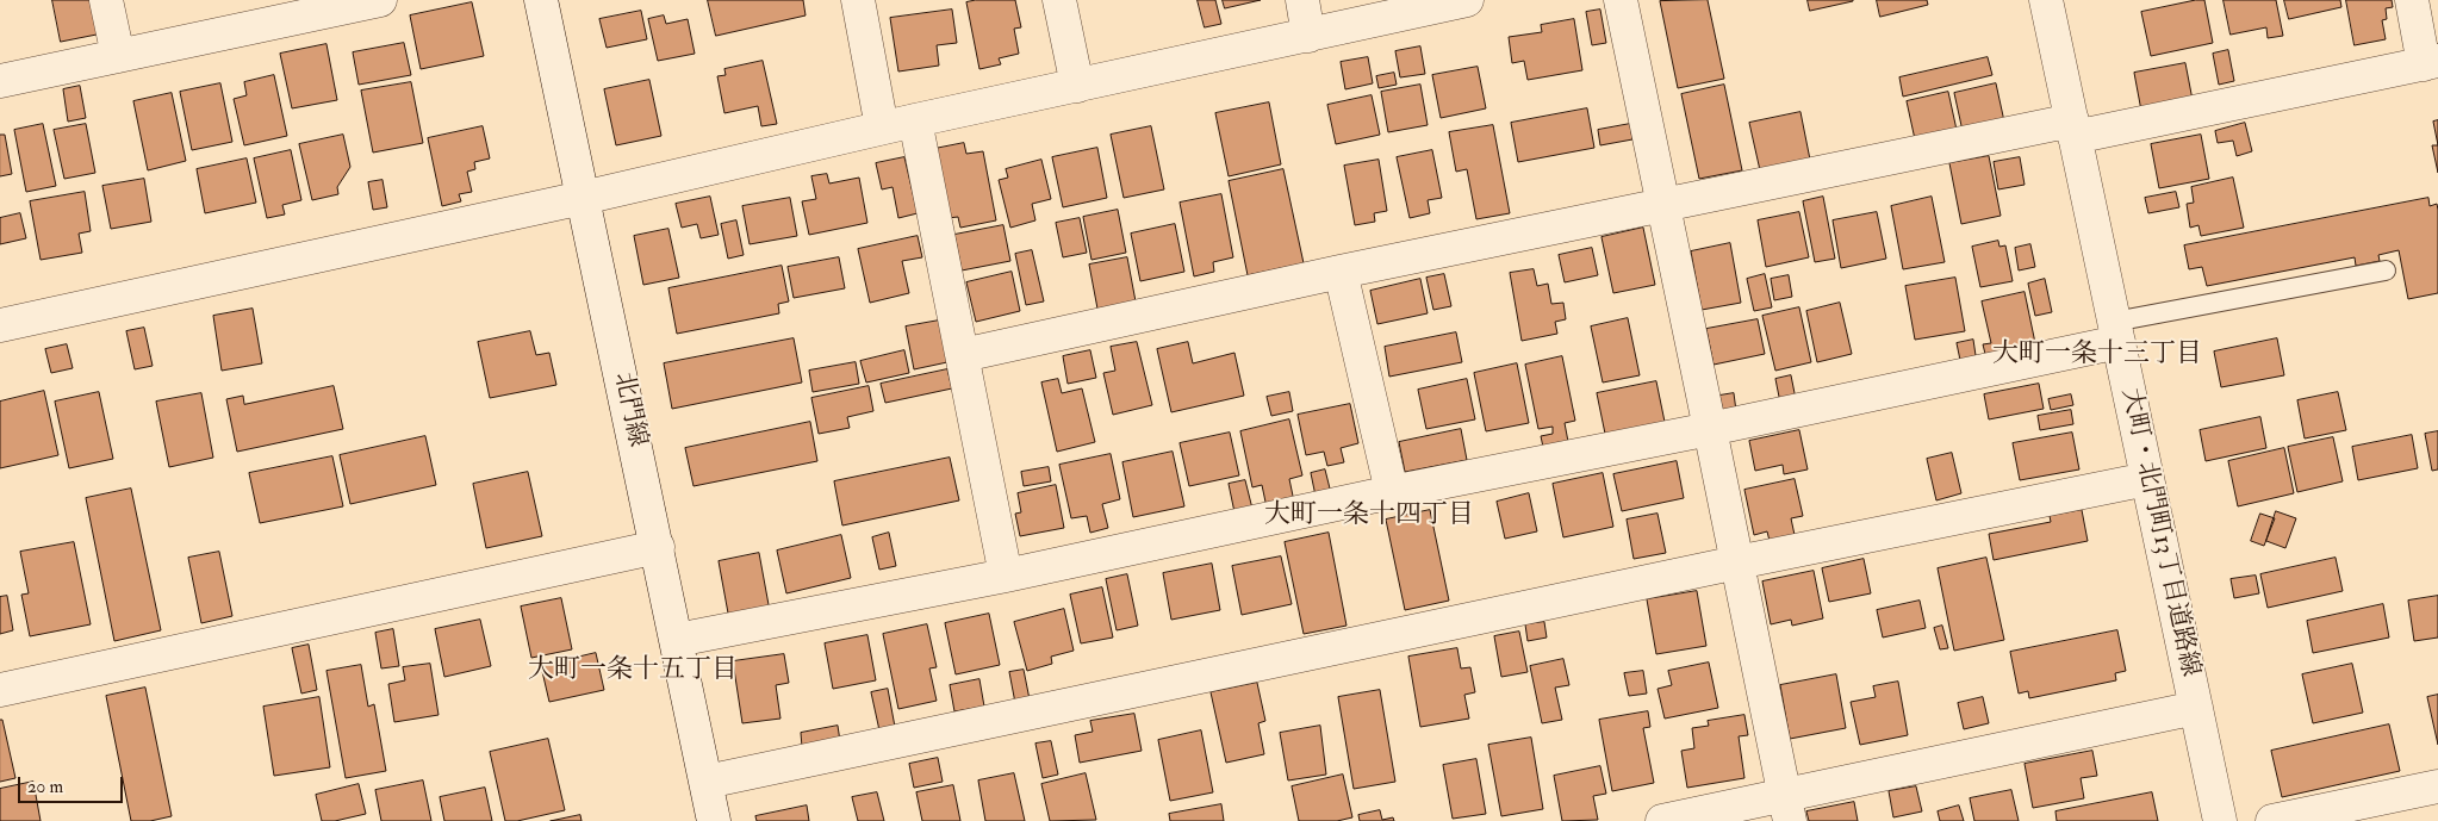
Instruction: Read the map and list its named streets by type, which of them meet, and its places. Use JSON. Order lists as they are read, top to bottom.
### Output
{
  "streets": {
    "street": ["北門線", "大町・北門町13丁目道路線"]
  },
  "districts": ["大町一条十三丁目", "大町一条十四丁目", "大町一条十五丁目"],
  "scale_bar": "20 m"
}
